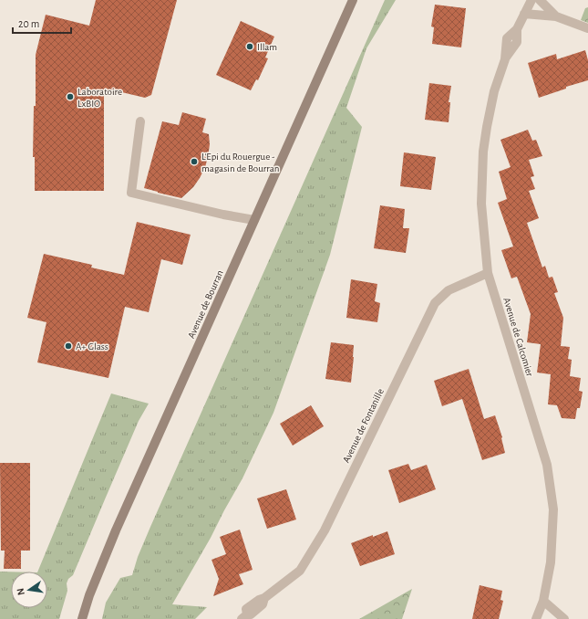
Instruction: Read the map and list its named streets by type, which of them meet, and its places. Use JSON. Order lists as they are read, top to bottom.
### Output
{
  "streets": {
    "main road": ["Avenue de Bourran"],
    "street": ["Avenue de Calcomier", "Avenue de Fontanille"]
  },
  "crossings": [
    ["Avenue de Calcomier", "Avenue de Fontanille"]
  ],
  "places": [
    "Illam",
    "Laboratoire LxBIO",
    "L'Epi du Rouergue - magasin de Bourran",
    "A+ Glass"
  ],
  "scale_bar": "20 m",
  "north": "left"
}
